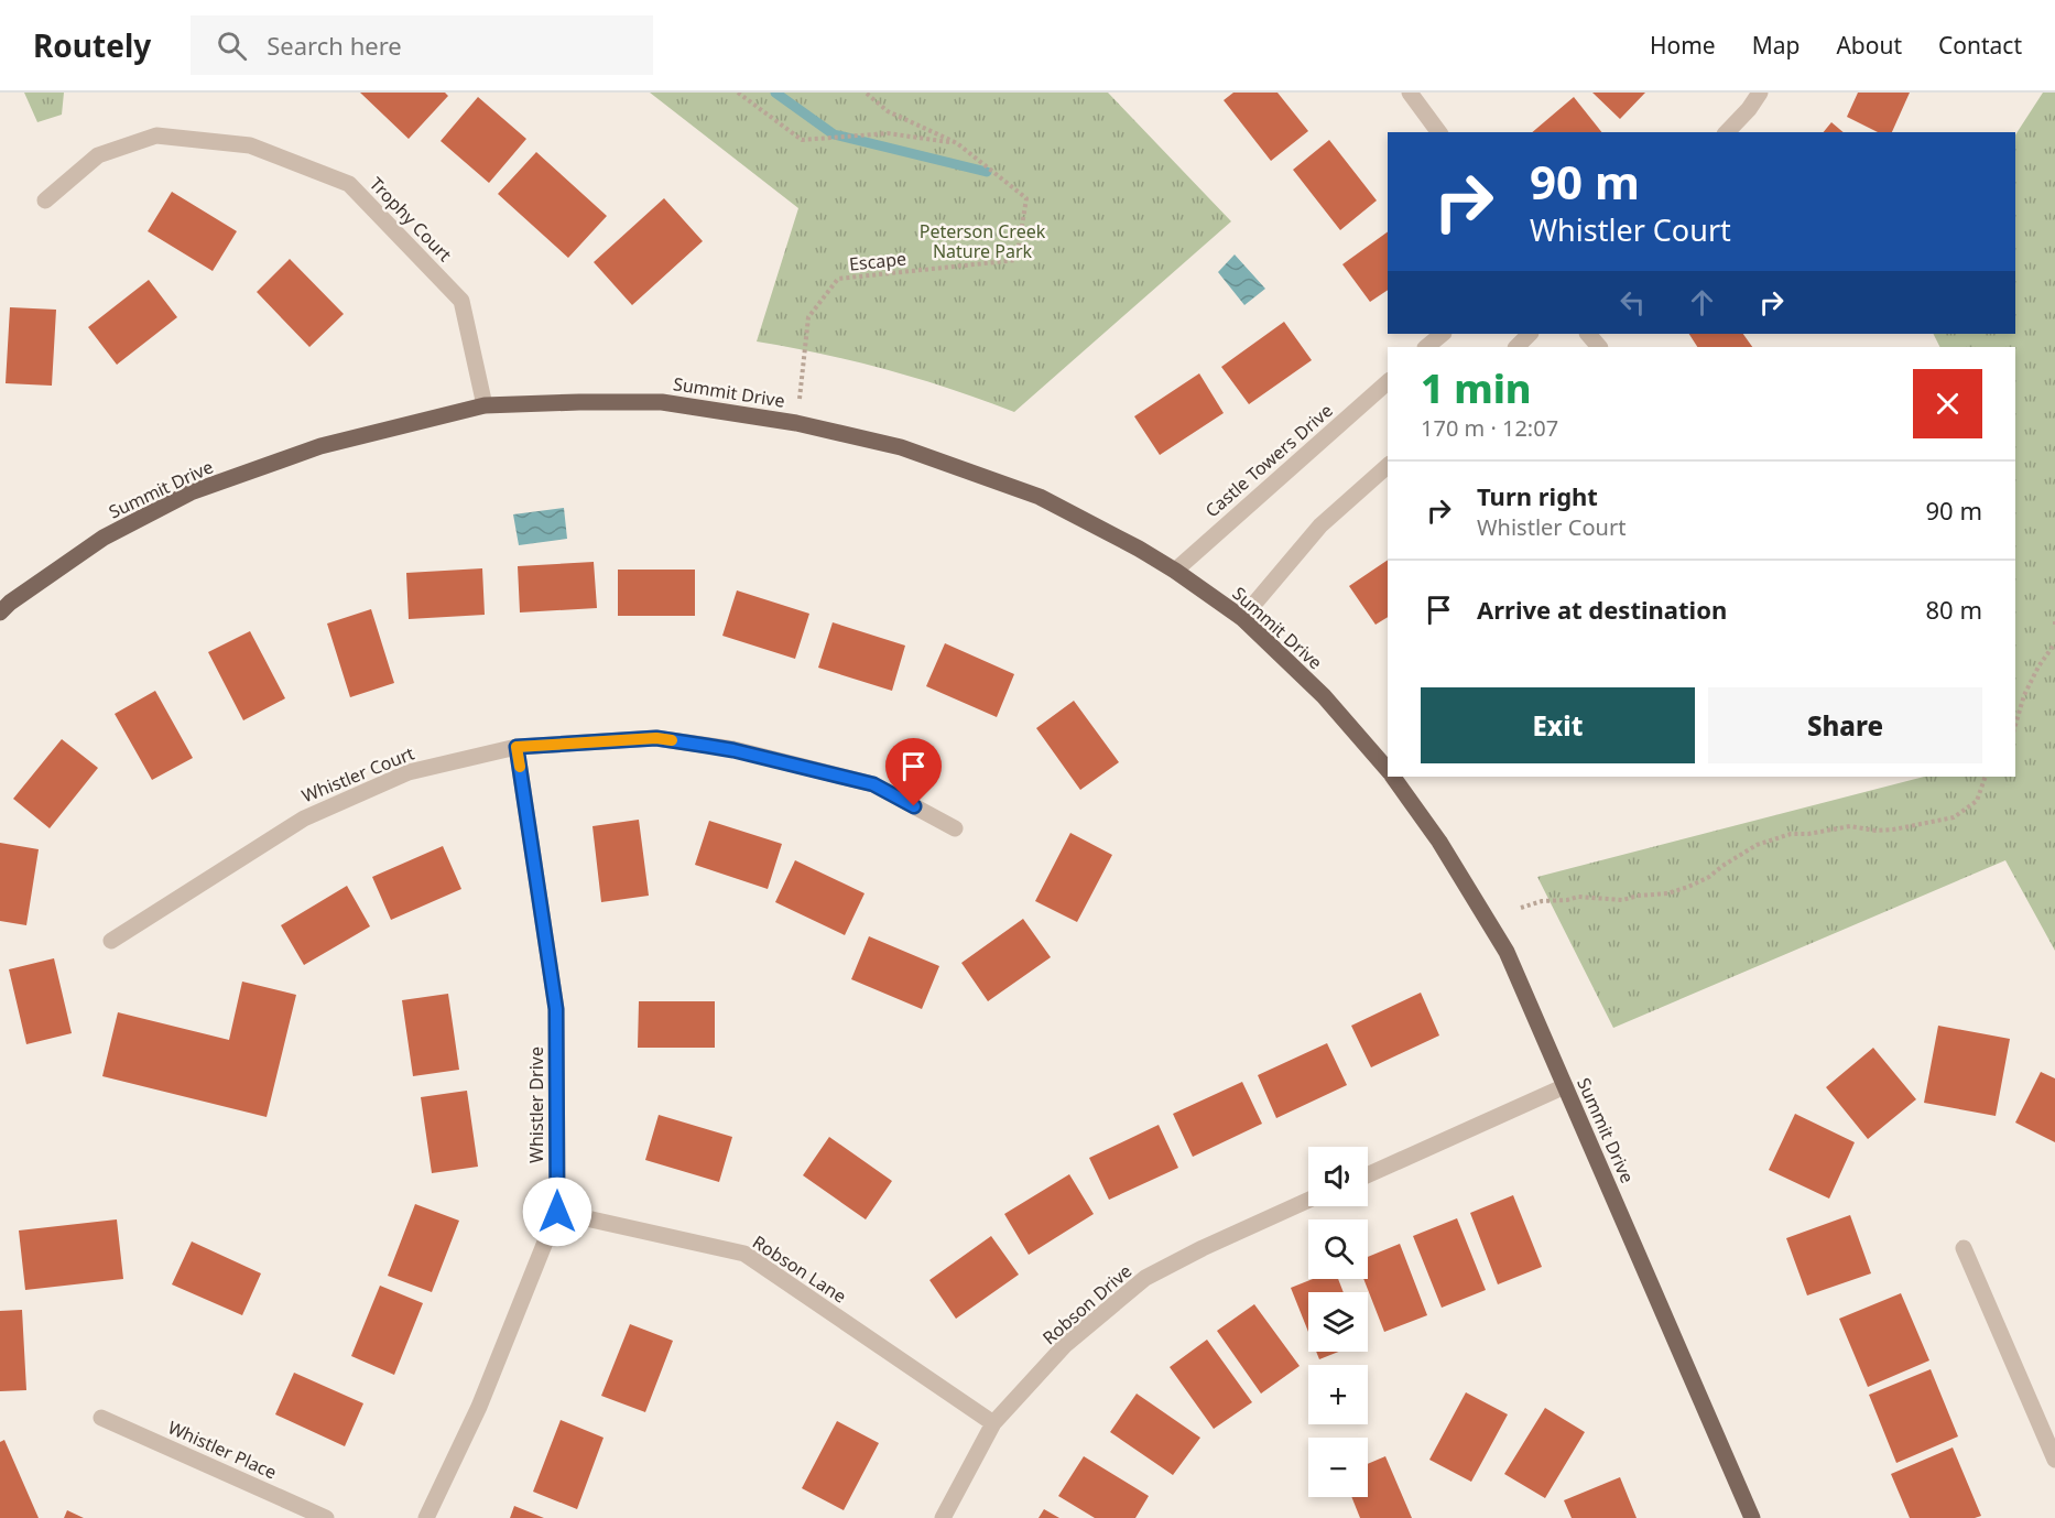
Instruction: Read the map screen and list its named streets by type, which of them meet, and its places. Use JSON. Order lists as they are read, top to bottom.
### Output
{
  "streets": {
    "main road": ["Summit Drive"],
    "street": [
      "Trophy Court",
      "Castle Towers Drive",
      "Whistler Court",
      "Whistler Drive",
      "Robson Lane",
      "Robson Drive",
      "Whistler Place"
    ],
    "path": ["Escape"]
  },
  "crossings": [
    ["Trophy Court", "Summit Drive"],
    ["Escape", "Summit Drive"],
    ["Summit Drive", "Castle Towers Drive"],
    ["Whistler Court", "Whistler Drive"],
    ["Whistler Drive", "Robson Lane"],
    ["Robson Lane", "Robson Drive"]
  ],
  "parks": ["Peterson Creek Nature Park"],
  "page": {
    "header": "Routely",
    "search": "Search here",
    "nav": [
      "Home",
      "Map",
      "About",
      "Contact"
    ],
    "turn": ["90 m", "Whistler Court"],
    "heading": ["1 min", "170 m · 12:07"],
    "list": [
      {
        "name": "Turn right",
        "note": "Whistler Court",
        "value": "90 m"
      },
      {
        "name": "Arrive at destination",
        "value": "80 m"
      }
    ],
    "buttons": ["Exit", "Share"],
    "map_buttons": ["+", "−"]
  }
}
